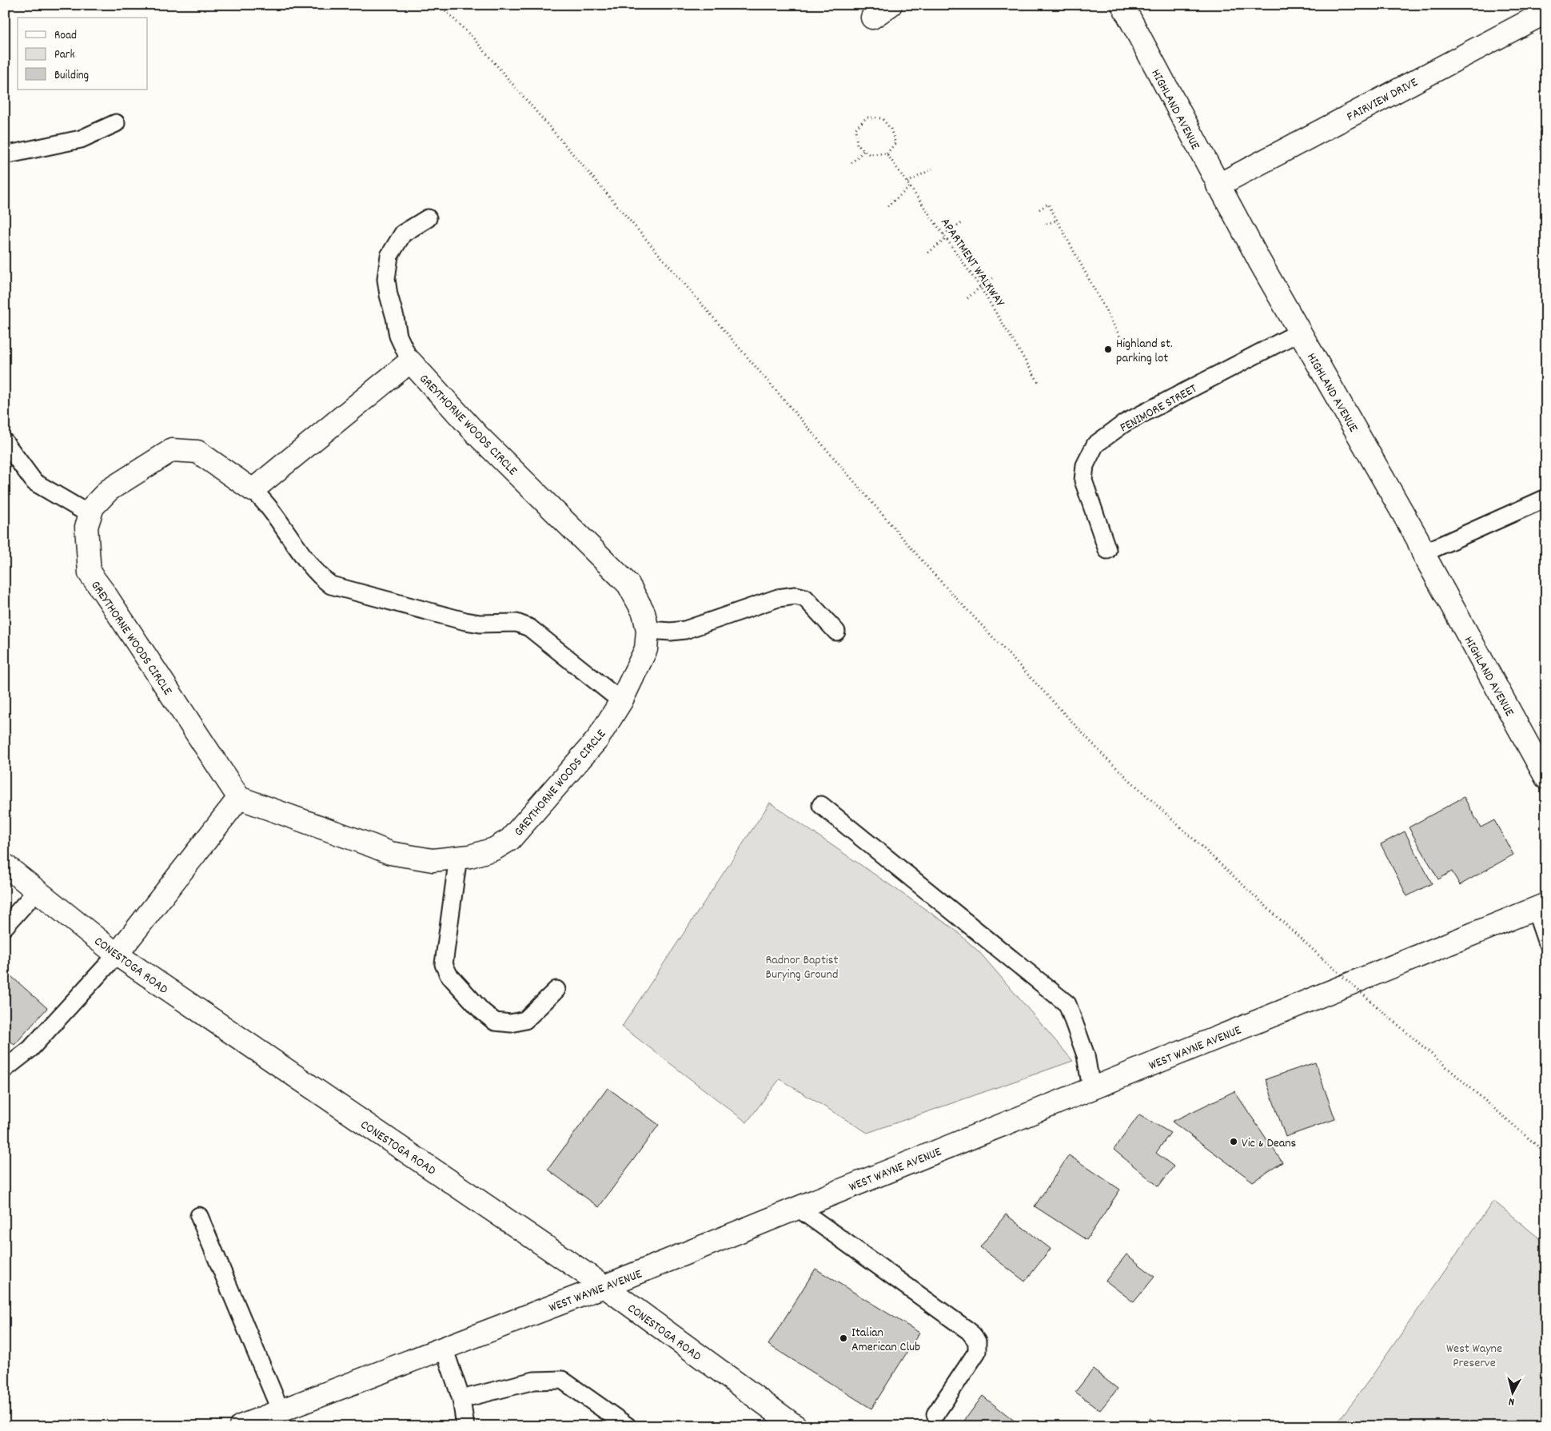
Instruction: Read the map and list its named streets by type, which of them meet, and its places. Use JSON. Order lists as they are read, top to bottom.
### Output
{
  "streets": {
    "street": [
      "FAIRVIEW DRIVE",
      "HIGHLAND AVENUE",
      "GREYTHORNE WOODS CIRCLE",
      "CONESTOGA ROAD",
      "WEST WAYNE AVENUE"
    ],
    "lane": ["FENIMORE STREET"],
    "path": ["APARTMENT WALKWAY"]
  },
  "crossings": [
    ["FAIRVIEW DRIVE", "HIGHLAND AVENUE"],
    ["HIGHLAND AVENUE", "FENIMORE STREET"],
    ["CONESTOGA ROAD", "WEST WAYNE AVENUE"]
  ],
  "parks": ["Radnor Baptist Burying Ground", "West Wayne Preserve"],
  "places": ["Highland st. parking lot", "Vic & Deans", "Italian American Club"],
  "legend": ["Road", "Park", "Building"],
  "north": "bottom"
}
